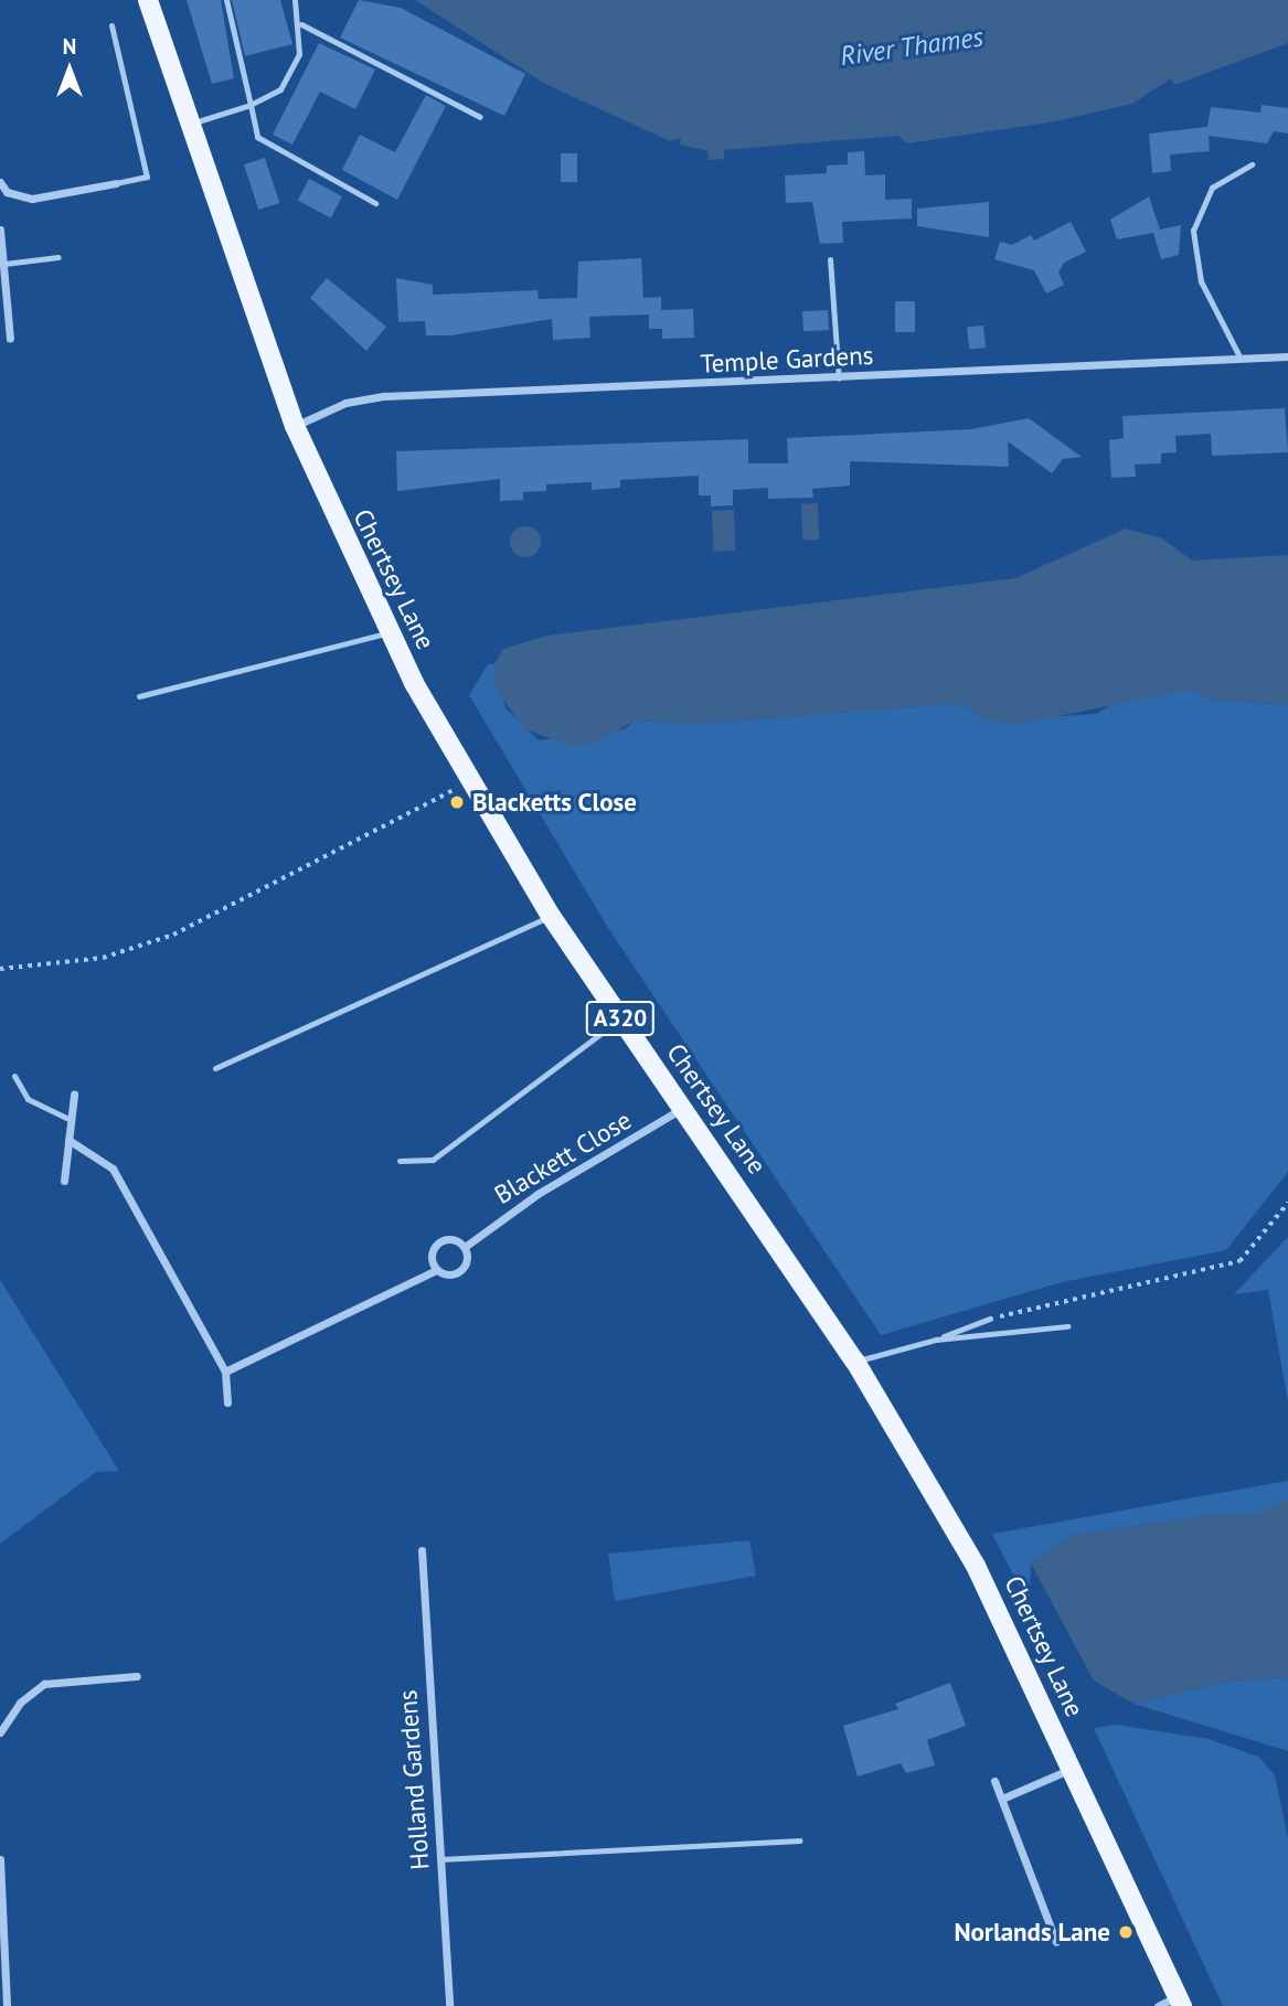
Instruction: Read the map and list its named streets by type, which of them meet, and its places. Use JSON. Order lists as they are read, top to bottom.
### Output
{
  "streets": {
    "main road": ["Chertsey Lane", "A320"],
    "street": ["Temple Gardens", "Blackett Close", "Holland Gardens"]
  },
  "crossings": [
    ["Temple Gardens", "Chertsey Lane"],
    ["Chertsey Lane", "Blackett Close"]
  ],
  "water": ["River Thames"],
  "places": ["Blacketts Close", "Norlands Lane"],
  "north": "top"
}
